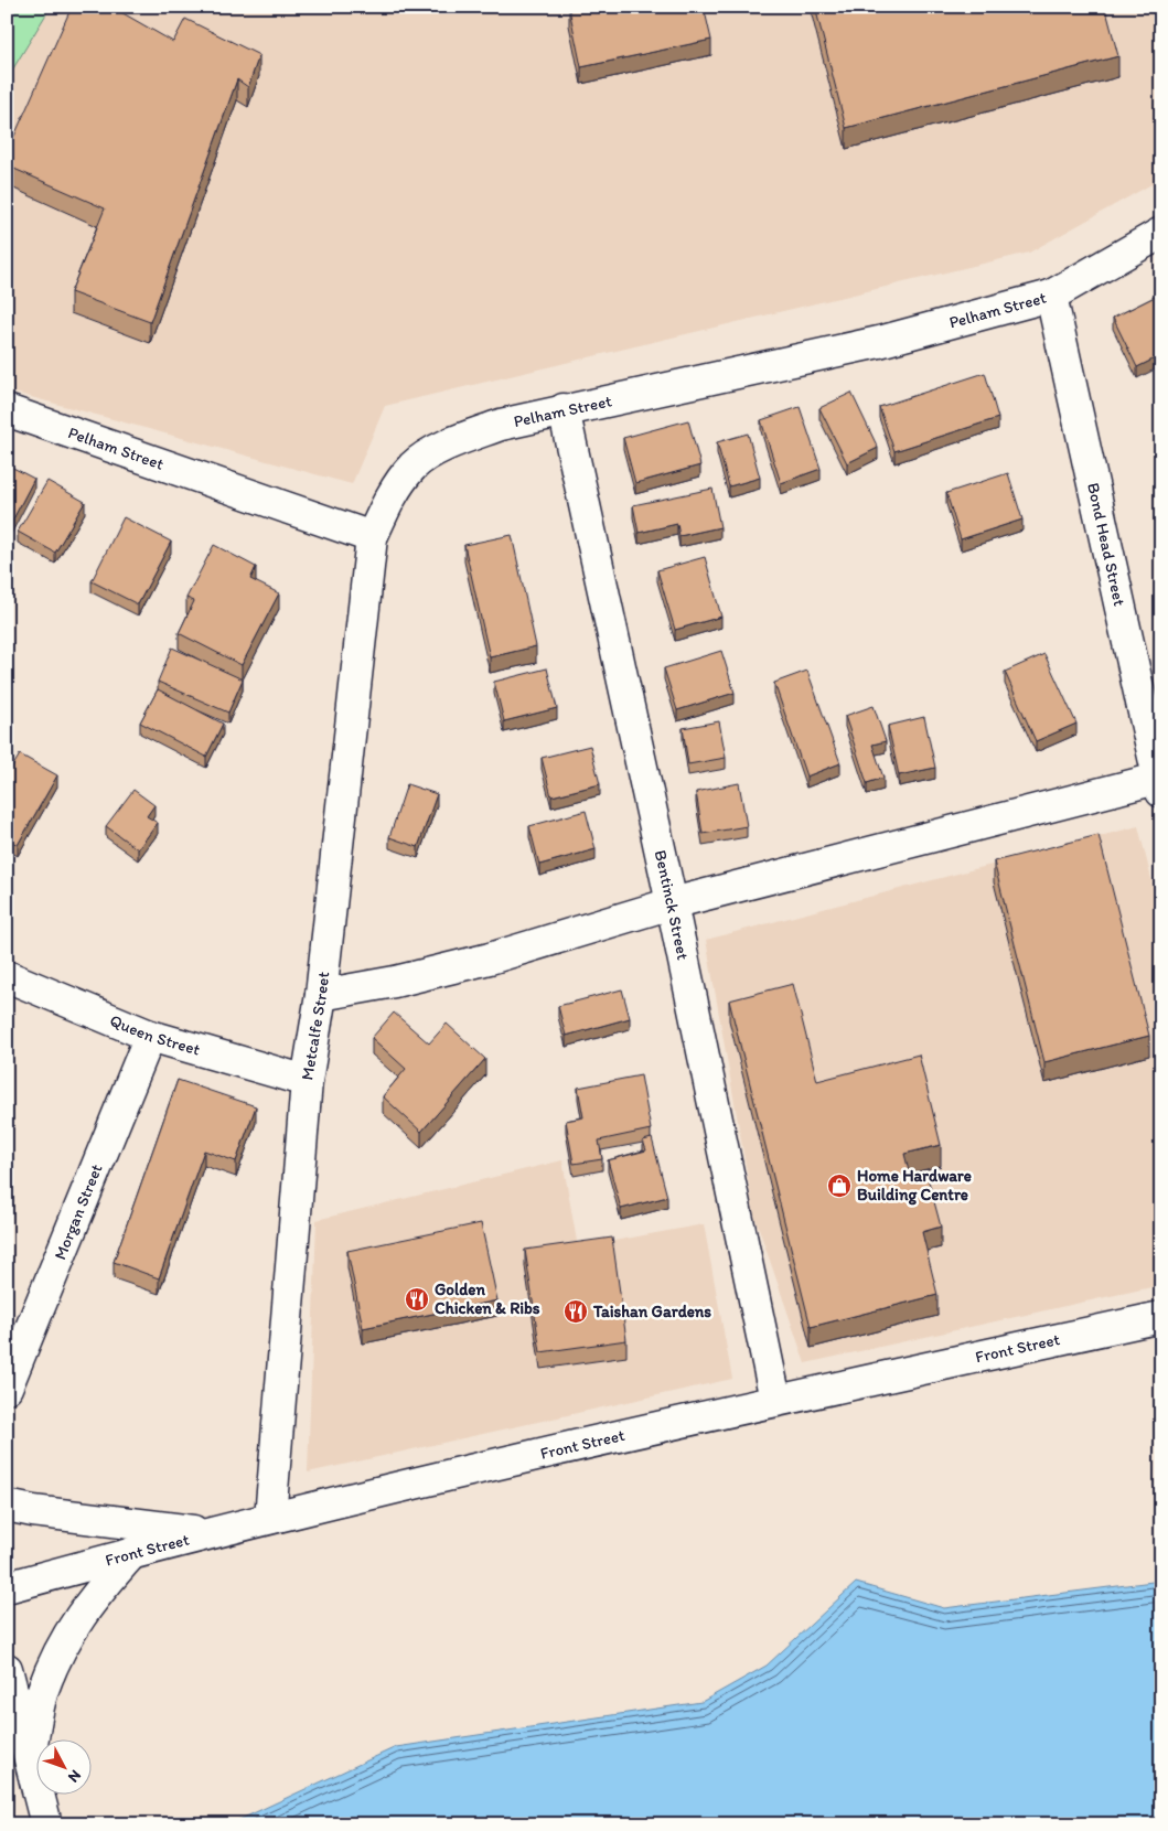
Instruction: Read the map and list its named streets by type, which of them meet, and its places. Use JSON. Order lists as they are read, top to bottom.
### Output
{
  "streets": {
    "street": [
      "Pelham Street",
      "Bond Head Street",
      "Bentinck Street",
      "Metcalfe Street",
      "Queen Street",
      "Morgan Street",
      "Front Street"
    ]
  },
  "crossings": [
    ["Pelham Street", "Bond Head Street"],
    ["Pelham Street", "Bentinck Street"],
    ["Pelham Street", "Metcalfe Street"],
    ["Bentinck Street", "Front Street"],
    ["Metcalfe Street", "Queen Street"],
    ["Metcalfe Street", "Front Street"],
    ["Queen Street", "Morgan Street"]
  ],
  "places": {
    "shop": ["Home Hardware Building Centre"],
    "restaurant": ["Golden Chicken & Ribs", "Taishan Gardens"]
  },
  "north": "bottom right"
}
